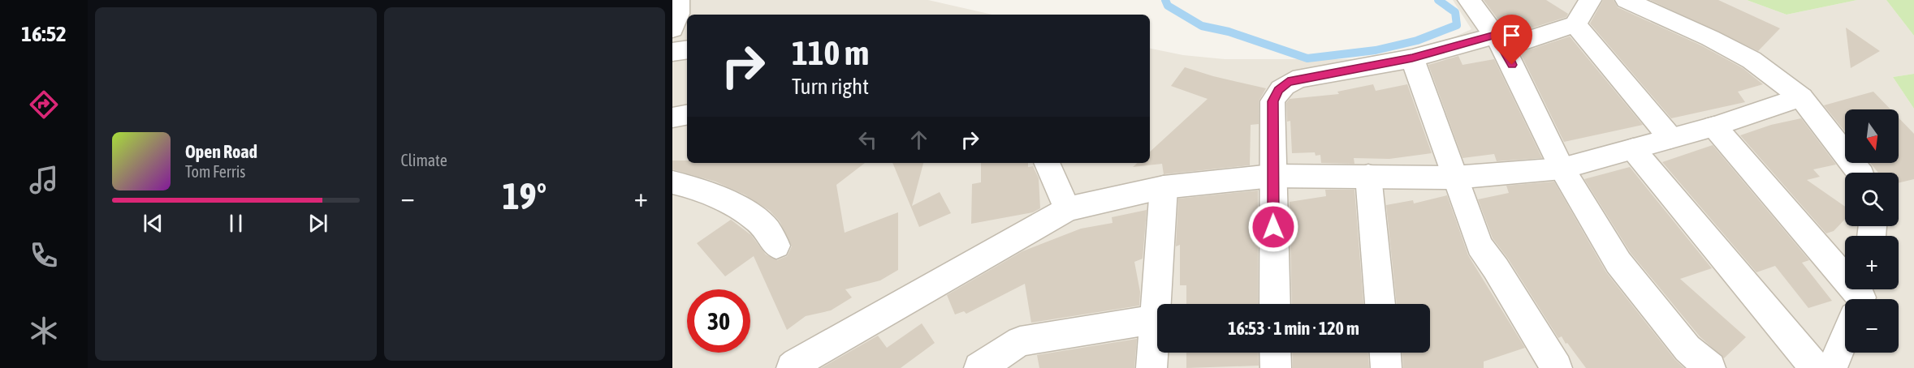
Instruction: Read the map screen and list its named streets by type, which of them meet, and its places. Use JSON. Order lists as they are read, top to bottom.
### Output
{
  "north": "bottom",
  "page": {
    "tabs": "16:52",
    "tile": "Climate",
    "turn": ["110 m", "Turn right"],
    "map_buttons": ["+", "−"],
    "song": ["Open Road", "Tom Ferris"],
    "heat": ["−", "19°", "+"],
    "limit": "30",
    "trip": "16:53 · 1 min · 120 m"
  }
}
